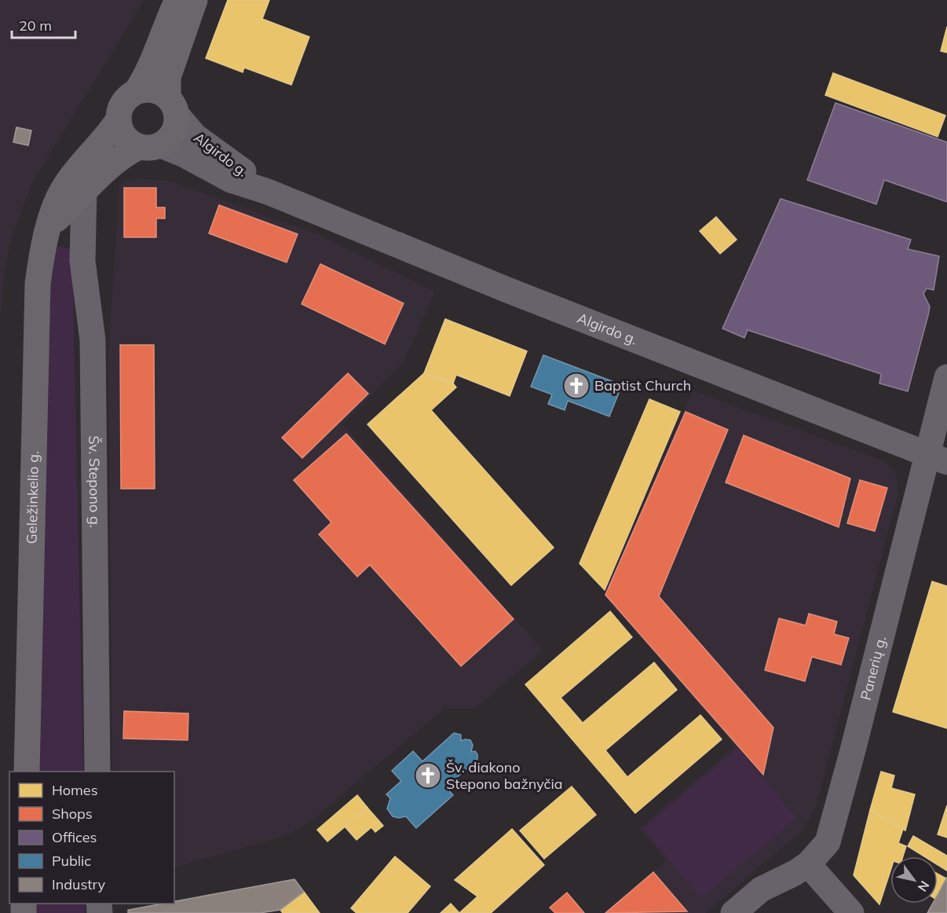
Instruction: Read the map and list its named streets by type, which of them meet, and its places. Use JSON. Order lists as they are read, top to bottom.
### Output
{
  "streets": {
    "main road": ["Geležinkelio g."],
    "street": ["Algirdo g.", "Šv. Stepono g.", "Panerių g."]
  },
  "crossings": [
    ["Algirdo g.", "Geležinkelio g."],
    ["Algirdo g.", "Panerių g."],
    ["Šv. Stepono g.", "Geležinkelio g."]
  ],
  "places": {
    "church": ["Baptist Church", "Šv. diakono Stepono bažnyčia"]
  },
  "legend": [
    "Homes",
    "Shops",
    "Offices",
    "Public",
    "Industry"
  ],
  "scale_bar": "20 m",
  "north": "bottom right"
}
